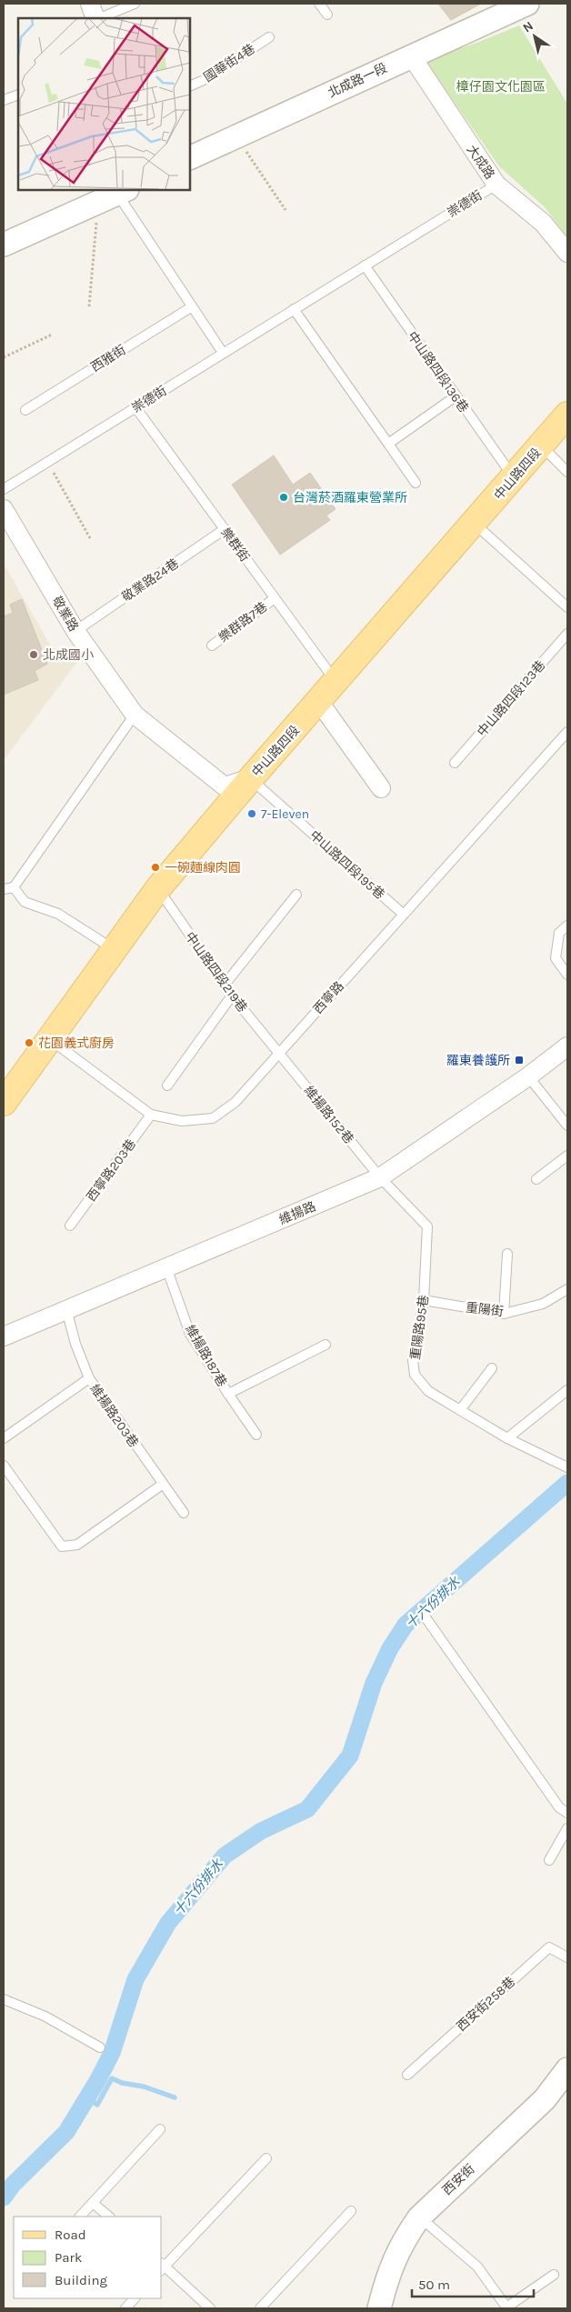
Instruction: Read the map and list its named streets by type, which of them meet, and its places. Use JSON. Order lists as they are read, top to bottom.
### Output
{
  "streets": {
    "main road": ["中山路四段"],
    "street": [
      "北成路一段",
      "大成路",
      "敬業路",
      "維揚路",
      "西安街"
    ],
    "lane": [
      "國華街4巷",
      "崇德街",
      "西雅街",
      "中山路四段136巷",
      "樂群街",
      "敬業路24巷",
      "樂群路7巷",
      "中山路四段123巷",
      "中山路四段195巷",
      "中山路四段219巷",
      "西寧路",
      "維揚路152巷",
      "西寧路203巷",
      "重陽街",
      "重陽路95巷",
      "維揚路187巷",
      "維揚路203巷",
      "西安街258巷"
    ]
  },
  "crossings": [
    ["北成路一段", "大成路"],
    ["大成路", "崇德街"],
    ["崇德街", "中山路四段136巷"],
    ["崇德街", "樂群街"],
    ["中山路四段136巷", "中山路四段"],
    ["中山路四段", "樂群街"],
    ["中山路四段", "敬業路"],
    ["中山路四段", "中山路四段195巷"],
    ["中山路四段", "中山路四段219巷"],
    ["中山路四段", "西寧路"],
    ["樂群街", "敬業路24巷"],
    ["樂群街", "樂群路7巷"],
    ["敬業路24巷", "敬業路"],
    ["敬業路", "中山路四段195巷"],
    ["中山路四段195巷", "西寧路"],
    ["中山路四段219巷", "西寧路"],
    ["中山路四段219巷", "維揚路152巷"],
    ["西寧路", "維揚路152巷"],
    ["西寧路", "西寧路203巷"],
    ["維揚路152巷", "維揚路"],
    ["維揚路152巷", "重陽路95巷"],
    ["維揚路", "重陽路95巷"],
    ["維揚路", "維揚路187巷"],
    ["維揚路", "維揚路203巷"],
    ["重陽街", "重陽路95巷"]
  ],
  "water": ["十六份排水"],
  "parks": ["樟仔園文化園區"],
  "places": {
    "other": [
      "台灣菸酒羅東營業所",
      "北成國小",
      "7-Eleven",
      "一碗麵線肉圓",
      "花園義式廚房"
    ],
    "transit": ["羅東養護所"]
  },
  "legend": ["Road", "Park", "Building"],
  "scale_bar": "50 m",
  "north": "top left"
}
